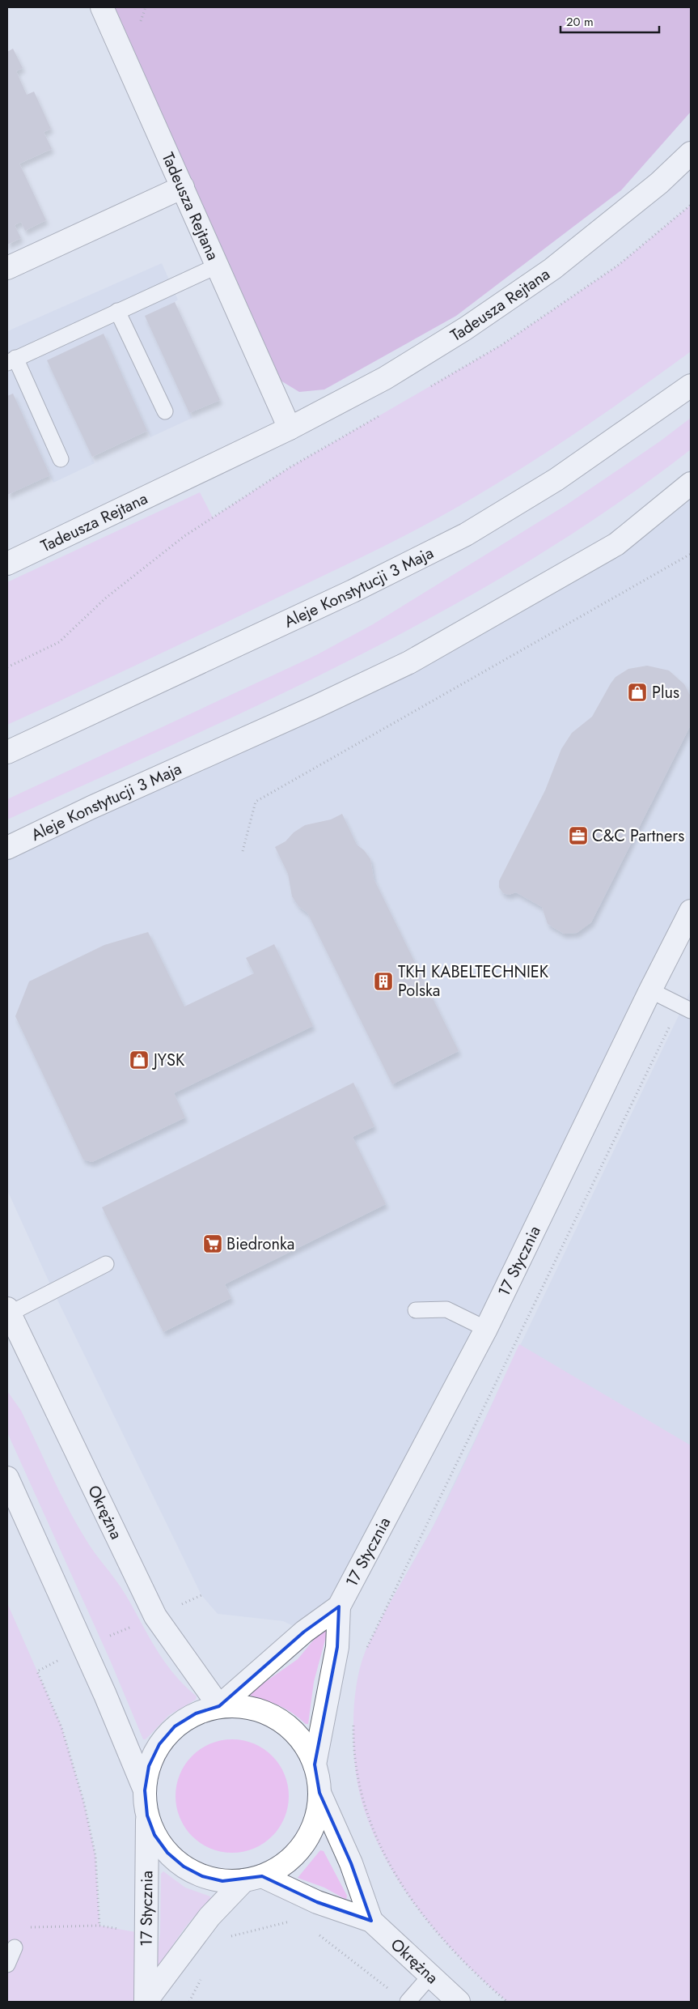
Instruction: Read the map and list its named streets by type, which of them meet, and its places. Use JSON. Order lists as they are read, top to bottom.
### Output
{
  "streets": {
    "street": [
      "Tadeusza Rejtana",
      "Aleje Konstytucji 3 Maja",
      "17 Stycznia",
      "Okrężna"
    ]
  },
  "crossings": [
    ["17 Stycznia", "Okrężna"]
  ],
  "places": {
    "shop": ["Plus", "JYSK"],
    "office": ["C&C Partners"],
    "building": ["TKH KABELTECHNIEK Polska"],
    "supermarket": ["Biedronka"]
  },
  "scale_bar": "20 m"
}
